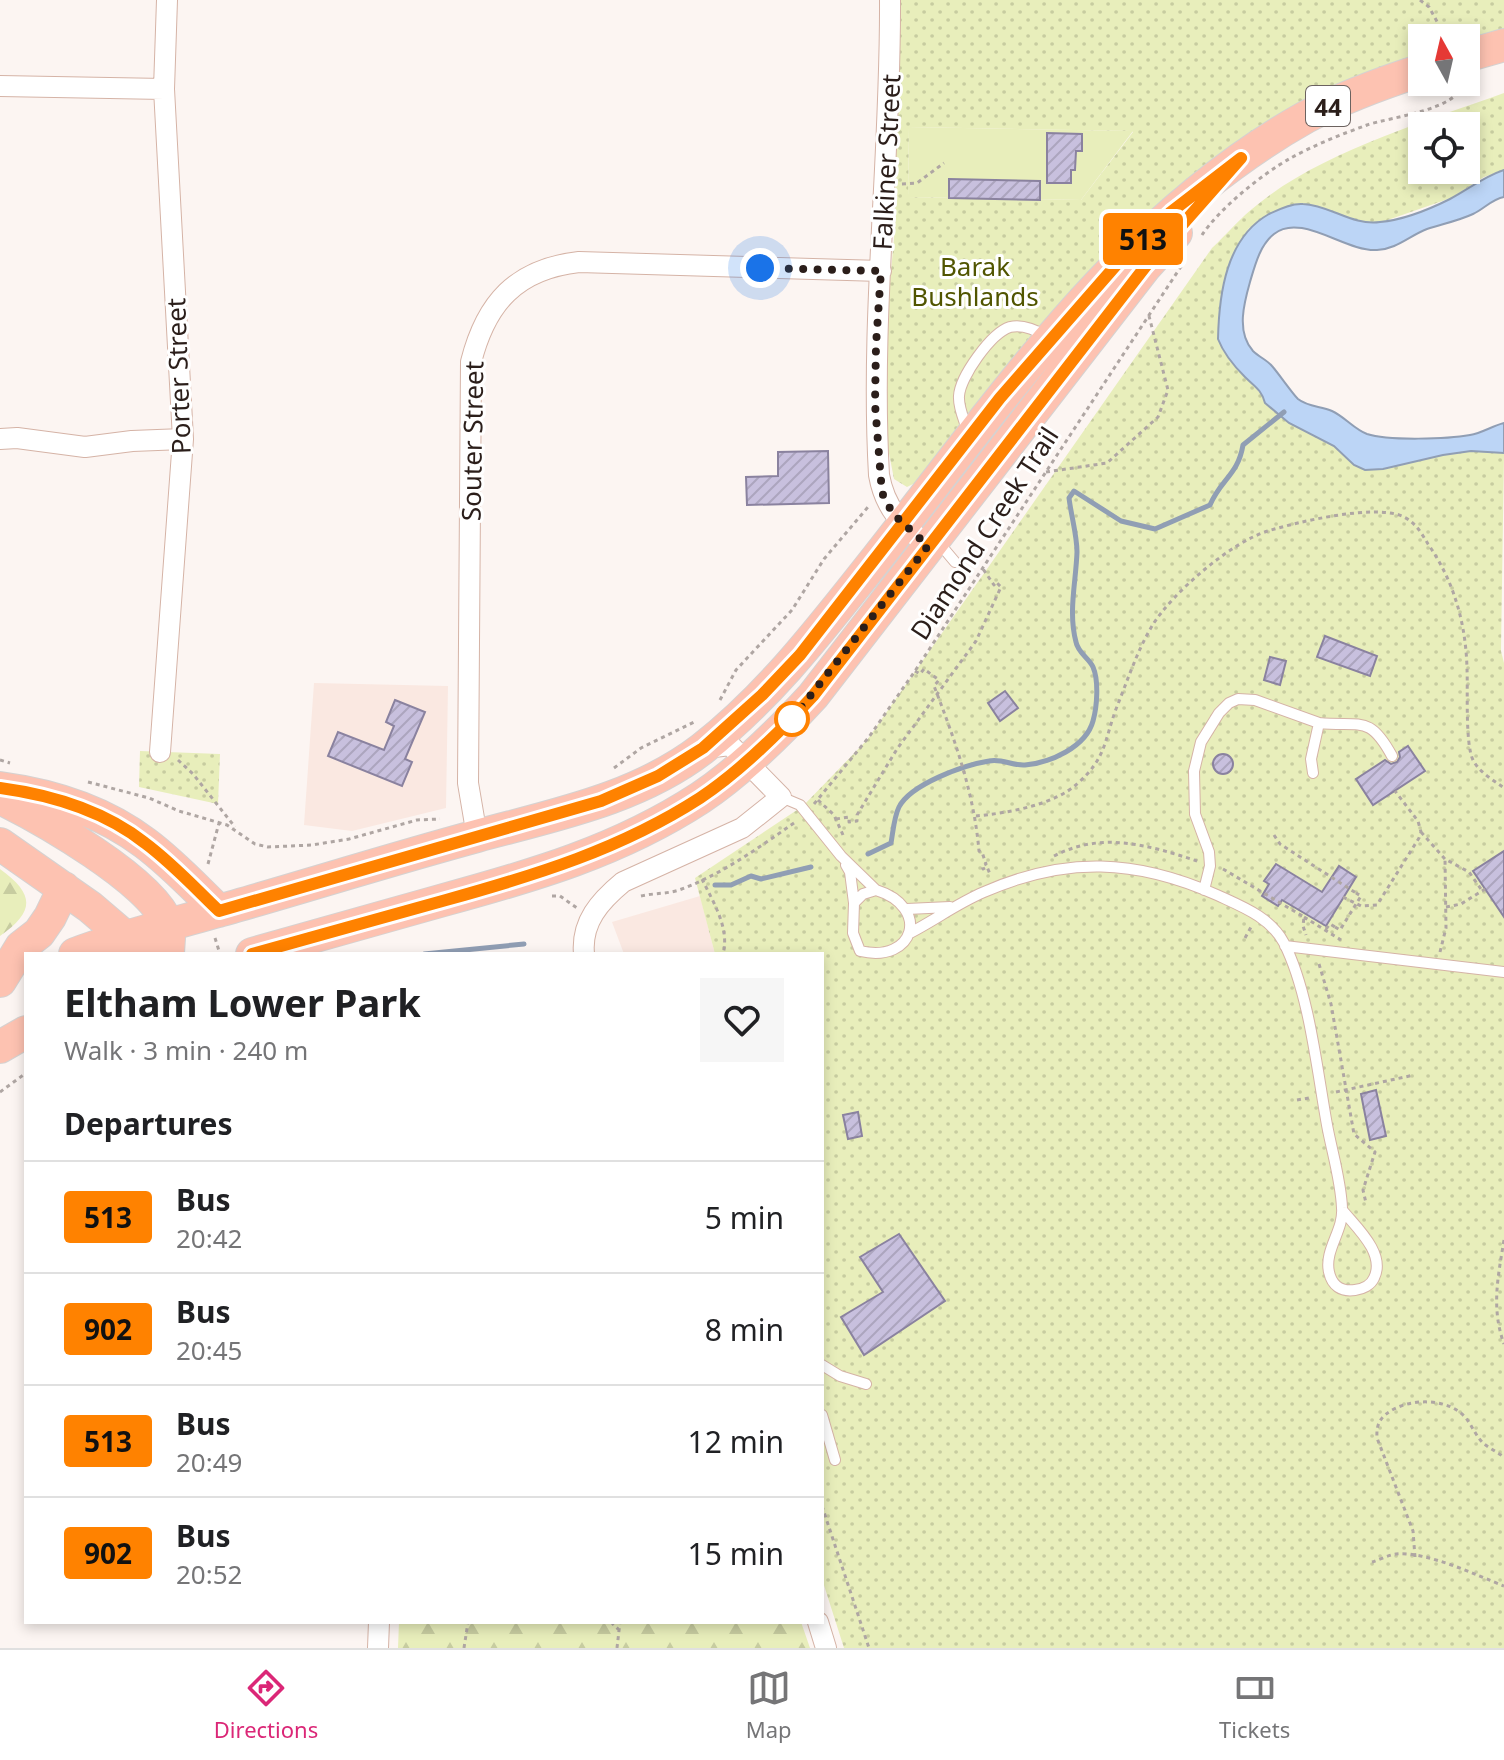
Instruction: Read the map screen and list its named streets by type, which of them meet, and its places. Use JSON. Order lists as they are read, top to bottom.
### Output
{
  "streets": {
    "main road": ["44"],
    "street": ["Falkiner Street", "Porter Street", "Souter Street"],
    "path": ["Diamond Creek Trail"]
  },
  "crossings": [
    ["44", "Falkiner Street"],
    ["44", "Souter Street"],
    ["Falkiner Street", "Souter Street"]
  ],
  "parks": ["Barak Bushlands"],
  "lines": ["bus line 513"],
  "north": "top",
  "page": {
    "on_map": "513",
    "heading": [
      ["Eltham Lower Park", "Walk · 3 min · 240 m"],
      "Departures"
    ],
    "list": [
      {
        "mark": "513",
        "name": "Bus",
        "note": "20:42",
        "value": "5 min"
      },
      {
        "mark": "902",
        "name": "Bus",
        "note": "20:45",
        "value": "8 min"
      },
      {
        "mark": "513",
        "name": "Bus",
        "note": "20:49",
        "value": "12 min"
      },
      {
        "mark": "902",
        "name": "Bus",
        "note": "20:52",
        "value": "15 min"
      }
    ],
    "tabs": ["Directions", "Map", "Tickets"]
  }
}
